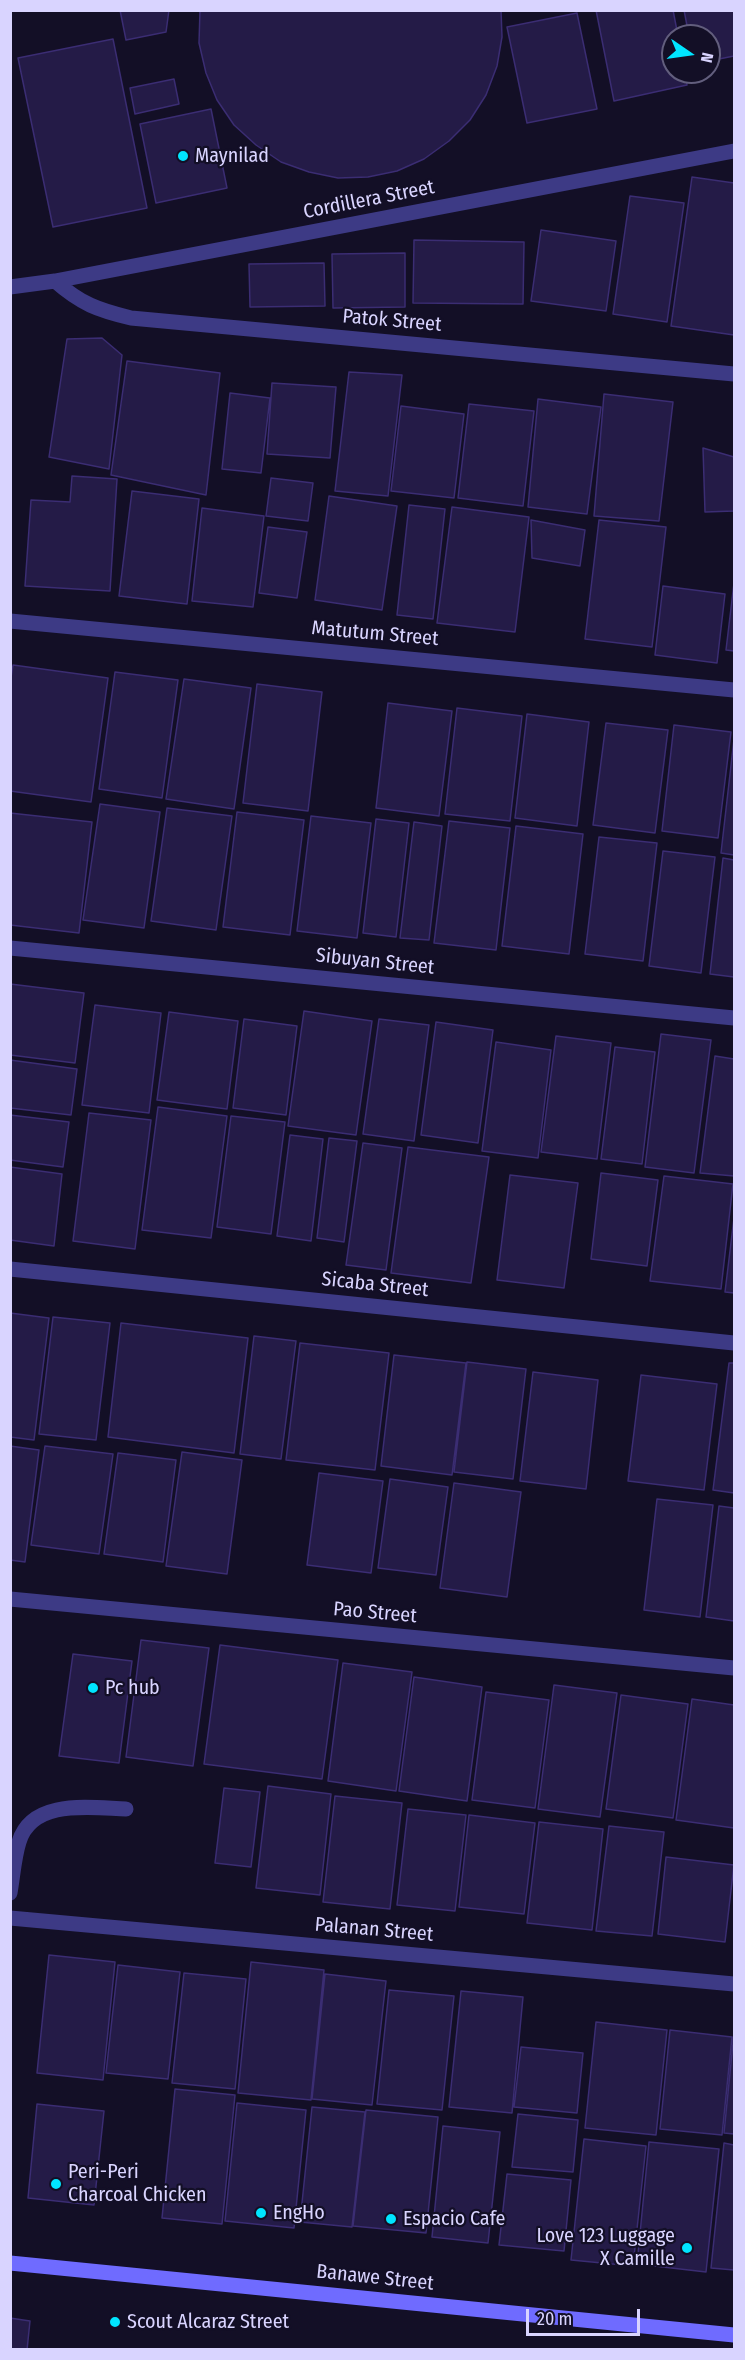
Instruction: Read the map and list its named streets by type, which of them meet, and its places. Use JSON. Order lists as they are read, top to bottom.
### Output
{
  "streets": {
    "main road": ["Banawe Street"],
    "street": [
      "Cordillera Street",
      "Patok Street",
      "Matutum Street",
      "Sibuyan Street",
      "Sicaba Street",
      "Pao Street",
      "Palanan Street"
    ]
  },
  "crossings": [
    ["Cordillera Street", "Patok Street"]
  ],
  "places": [
    "Maynilad",
    "Pc hub",
    "Peri-Peri Charcoal Chicken",
    "EngHo",
    "Espacio Cafe",
    "Love 123 Luggage X Camille",
    "Scout Alcaraz Street"
  ],
  "scale_bar": "20 m",
  "north": "right"
}
